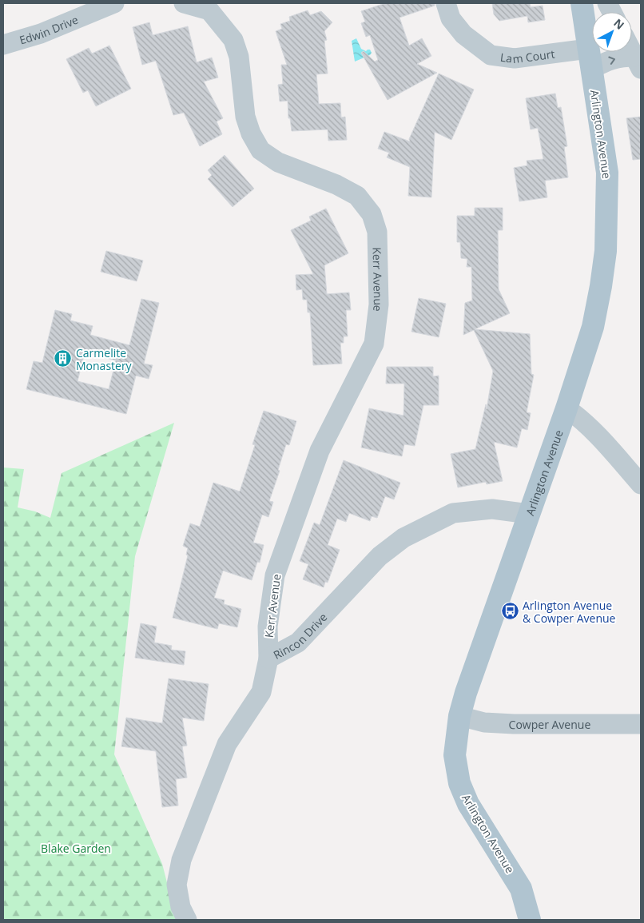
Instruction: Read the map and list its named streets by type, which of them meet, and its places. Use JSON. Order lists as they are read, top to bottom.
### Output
{
  "streets": {
    "main road": ["Arlington Avenue"],
    "street": [
      "Edwin Drive",
      "Lam Court",
      "Kerr Avenue",
      "Rincon Drive",
      "Cowper Avenue"
    ]
  },
  "crossings": [
    ["Lam Court", "Arlington Avenue"],
    ["Arlington Avenue", "Rincon Drive"],
    ["Arlington Avenue", "Cowper Avenue"],
    ["Kerr Avenue", "Rincon Drive"]
  ],
  "parks": ["Blake Garden"],
  "places": {
    "building": ["Carmelite Monastery"],
    "bus stop": ["Arlington Avenue & Cowper Avenue"]
  },
  "north": "top right"
}
